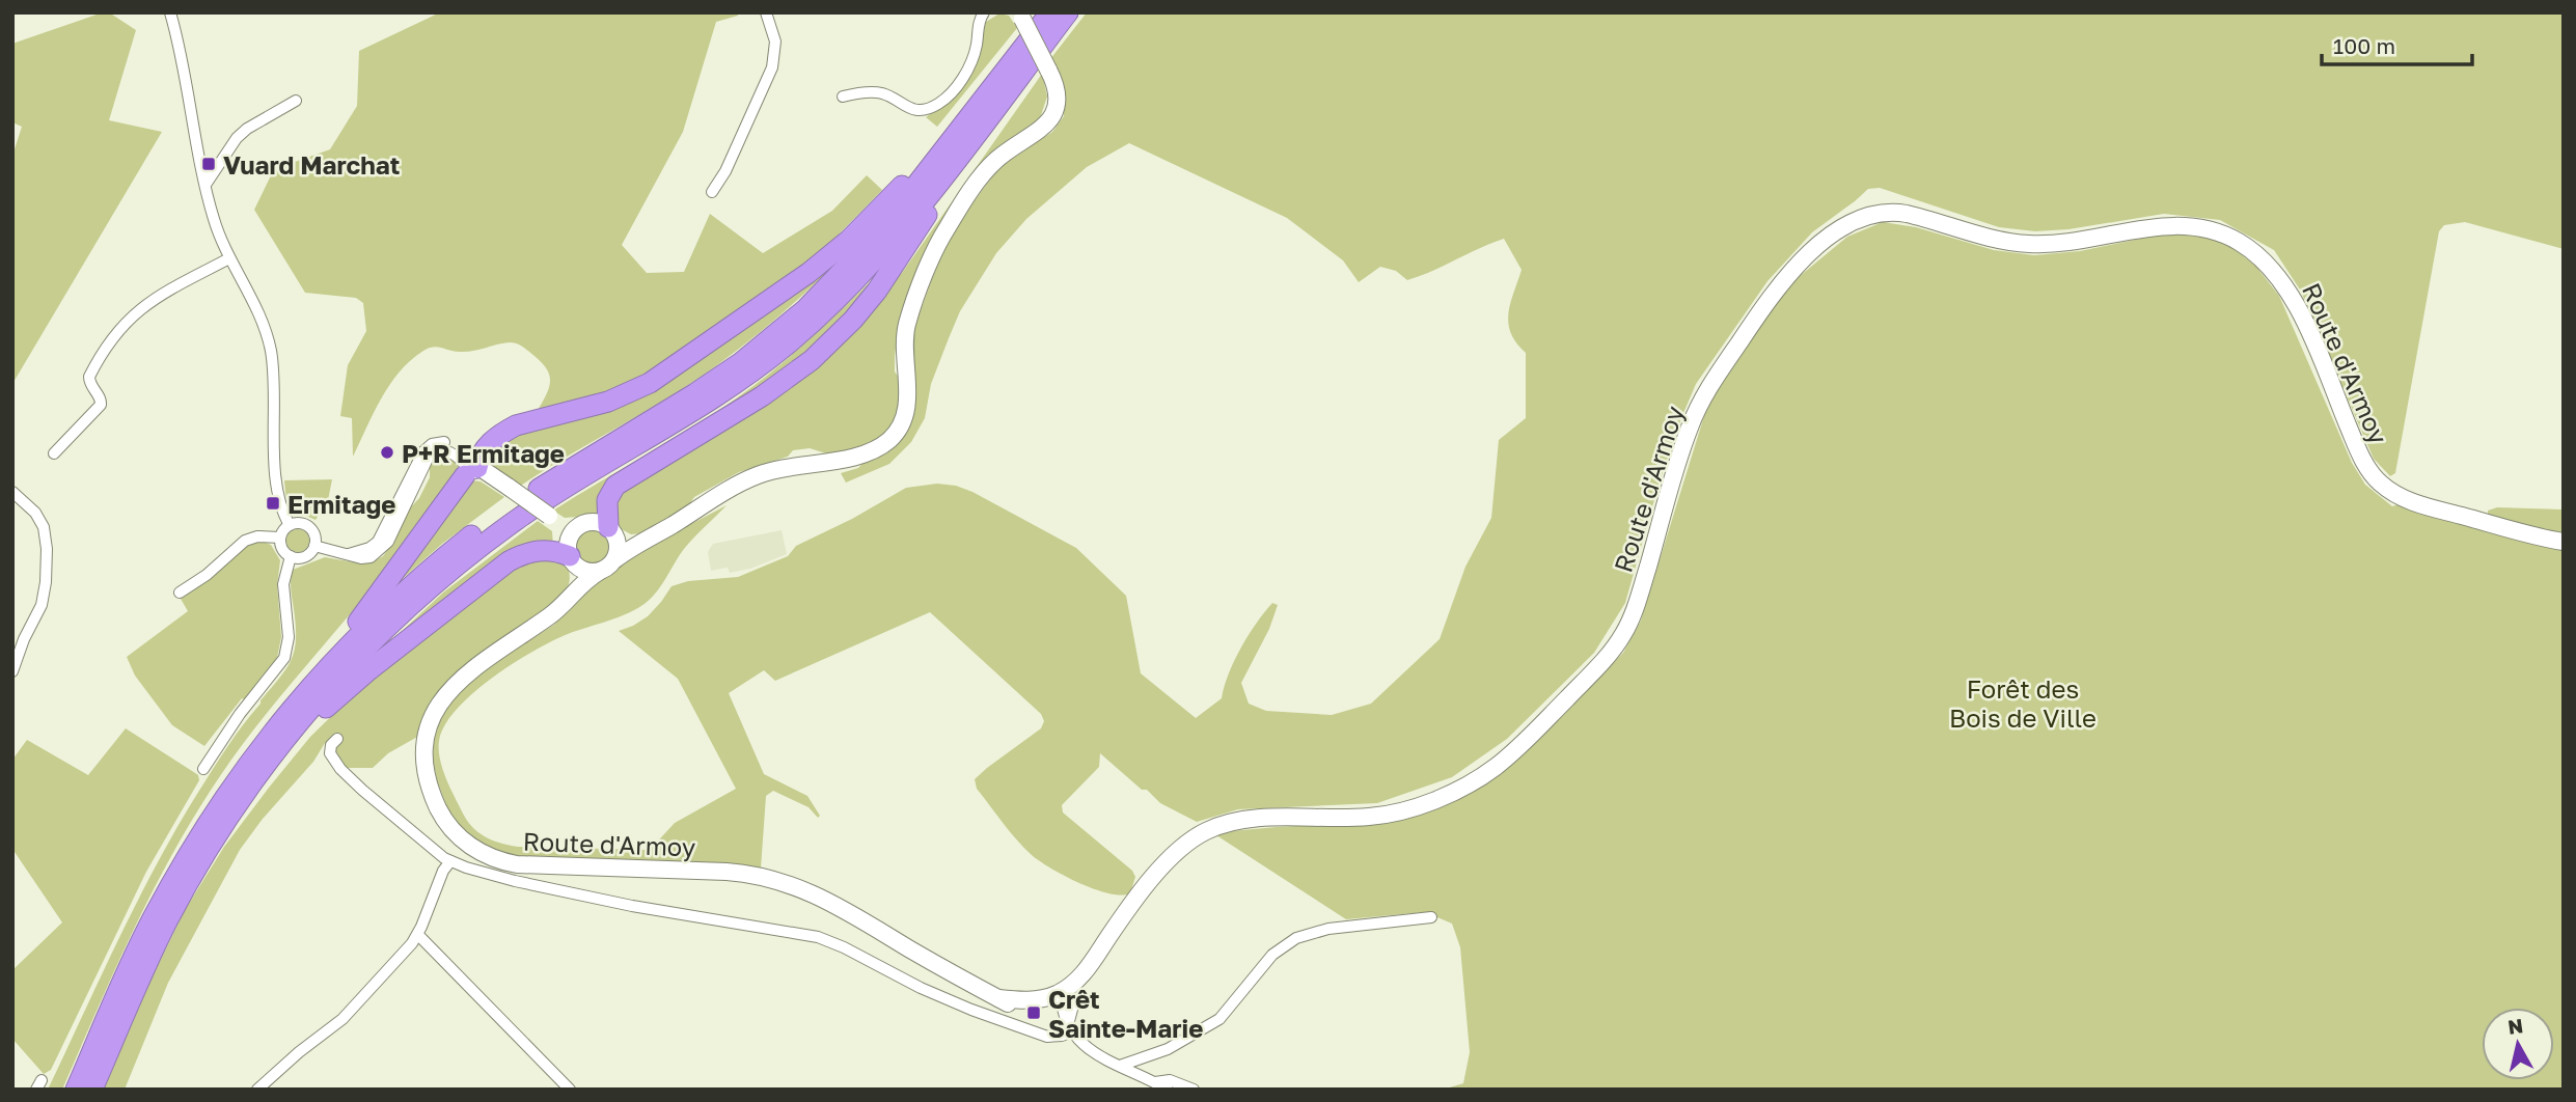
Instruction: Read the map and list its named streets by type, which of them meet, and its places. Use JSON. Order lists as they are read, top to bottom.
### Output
{
  "streets": {
    "main road": ["Route d'Armoy"]
  },
  "parks": ["Forêt des Bois de Ville"],
  "places": {
    "transit": ["Vuard Marchat", "Ermitage", "Crêt Sainte-Marie"],
    "other": ["P+R Ermitage"]
  },
  "scale_bar": "100 m",
  "north": "top"
}
